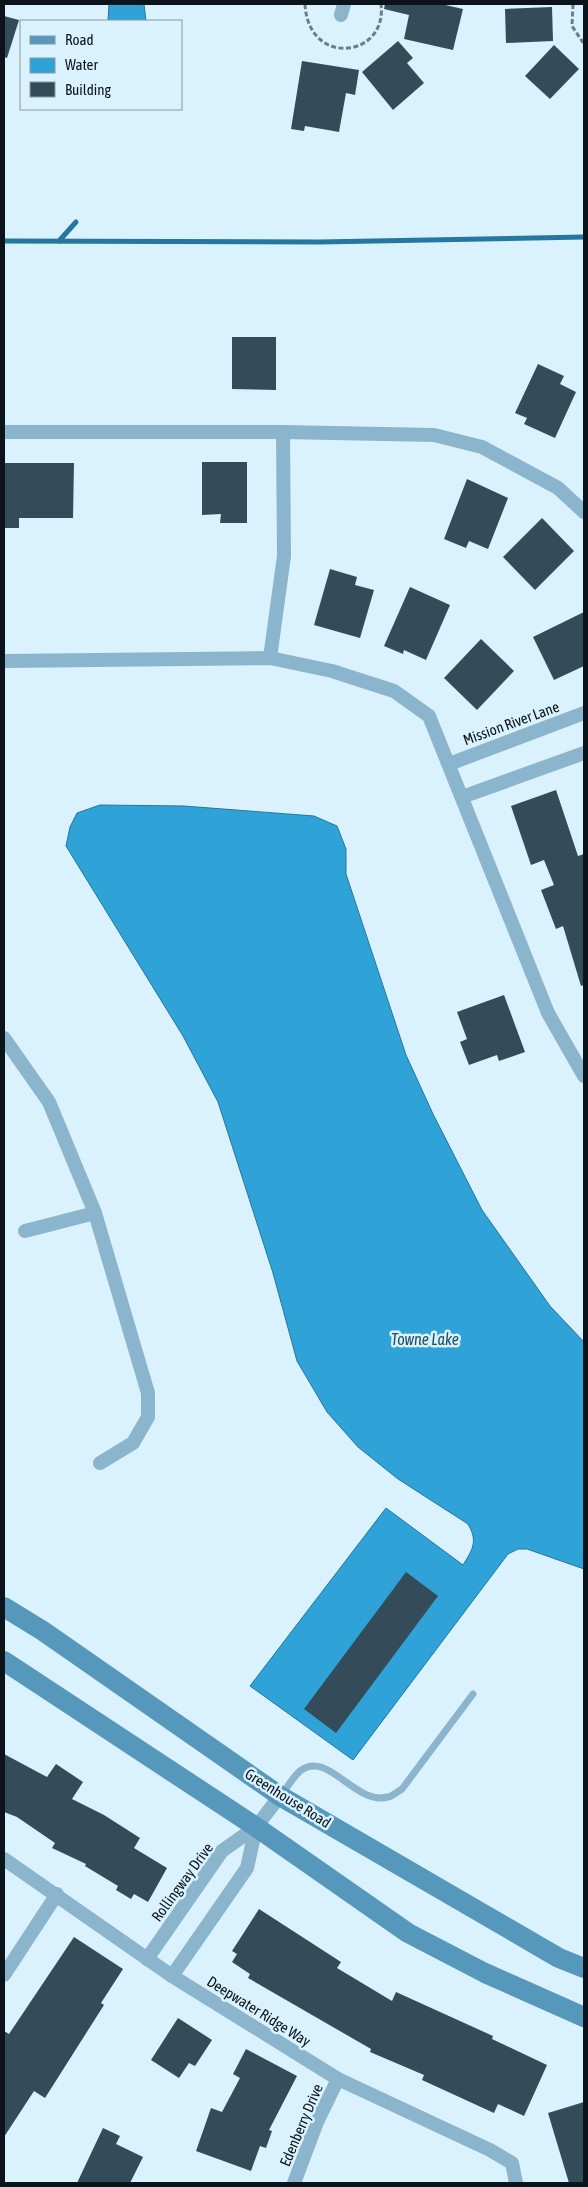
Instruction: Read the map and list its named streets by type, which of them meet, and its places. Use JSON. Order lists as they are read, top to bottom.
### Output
{
  "streets": {
    "street": [
      "Mission River Lane",
      "Greenhouse Road",
      "Rollingway Drive",
      "Deepwater Ridge Way",
      "Edenberry Drive"
    ]
  },
  "crossings": [
    ["Rollingway Drive", "Deepwater Ridge Way"],
    ["Deepwater Ridge Way", "Edenberry Drive"]
  ],
  "water": ["Towne Lake"],
  "legend": ["Road", "Water", "Building"]
}
